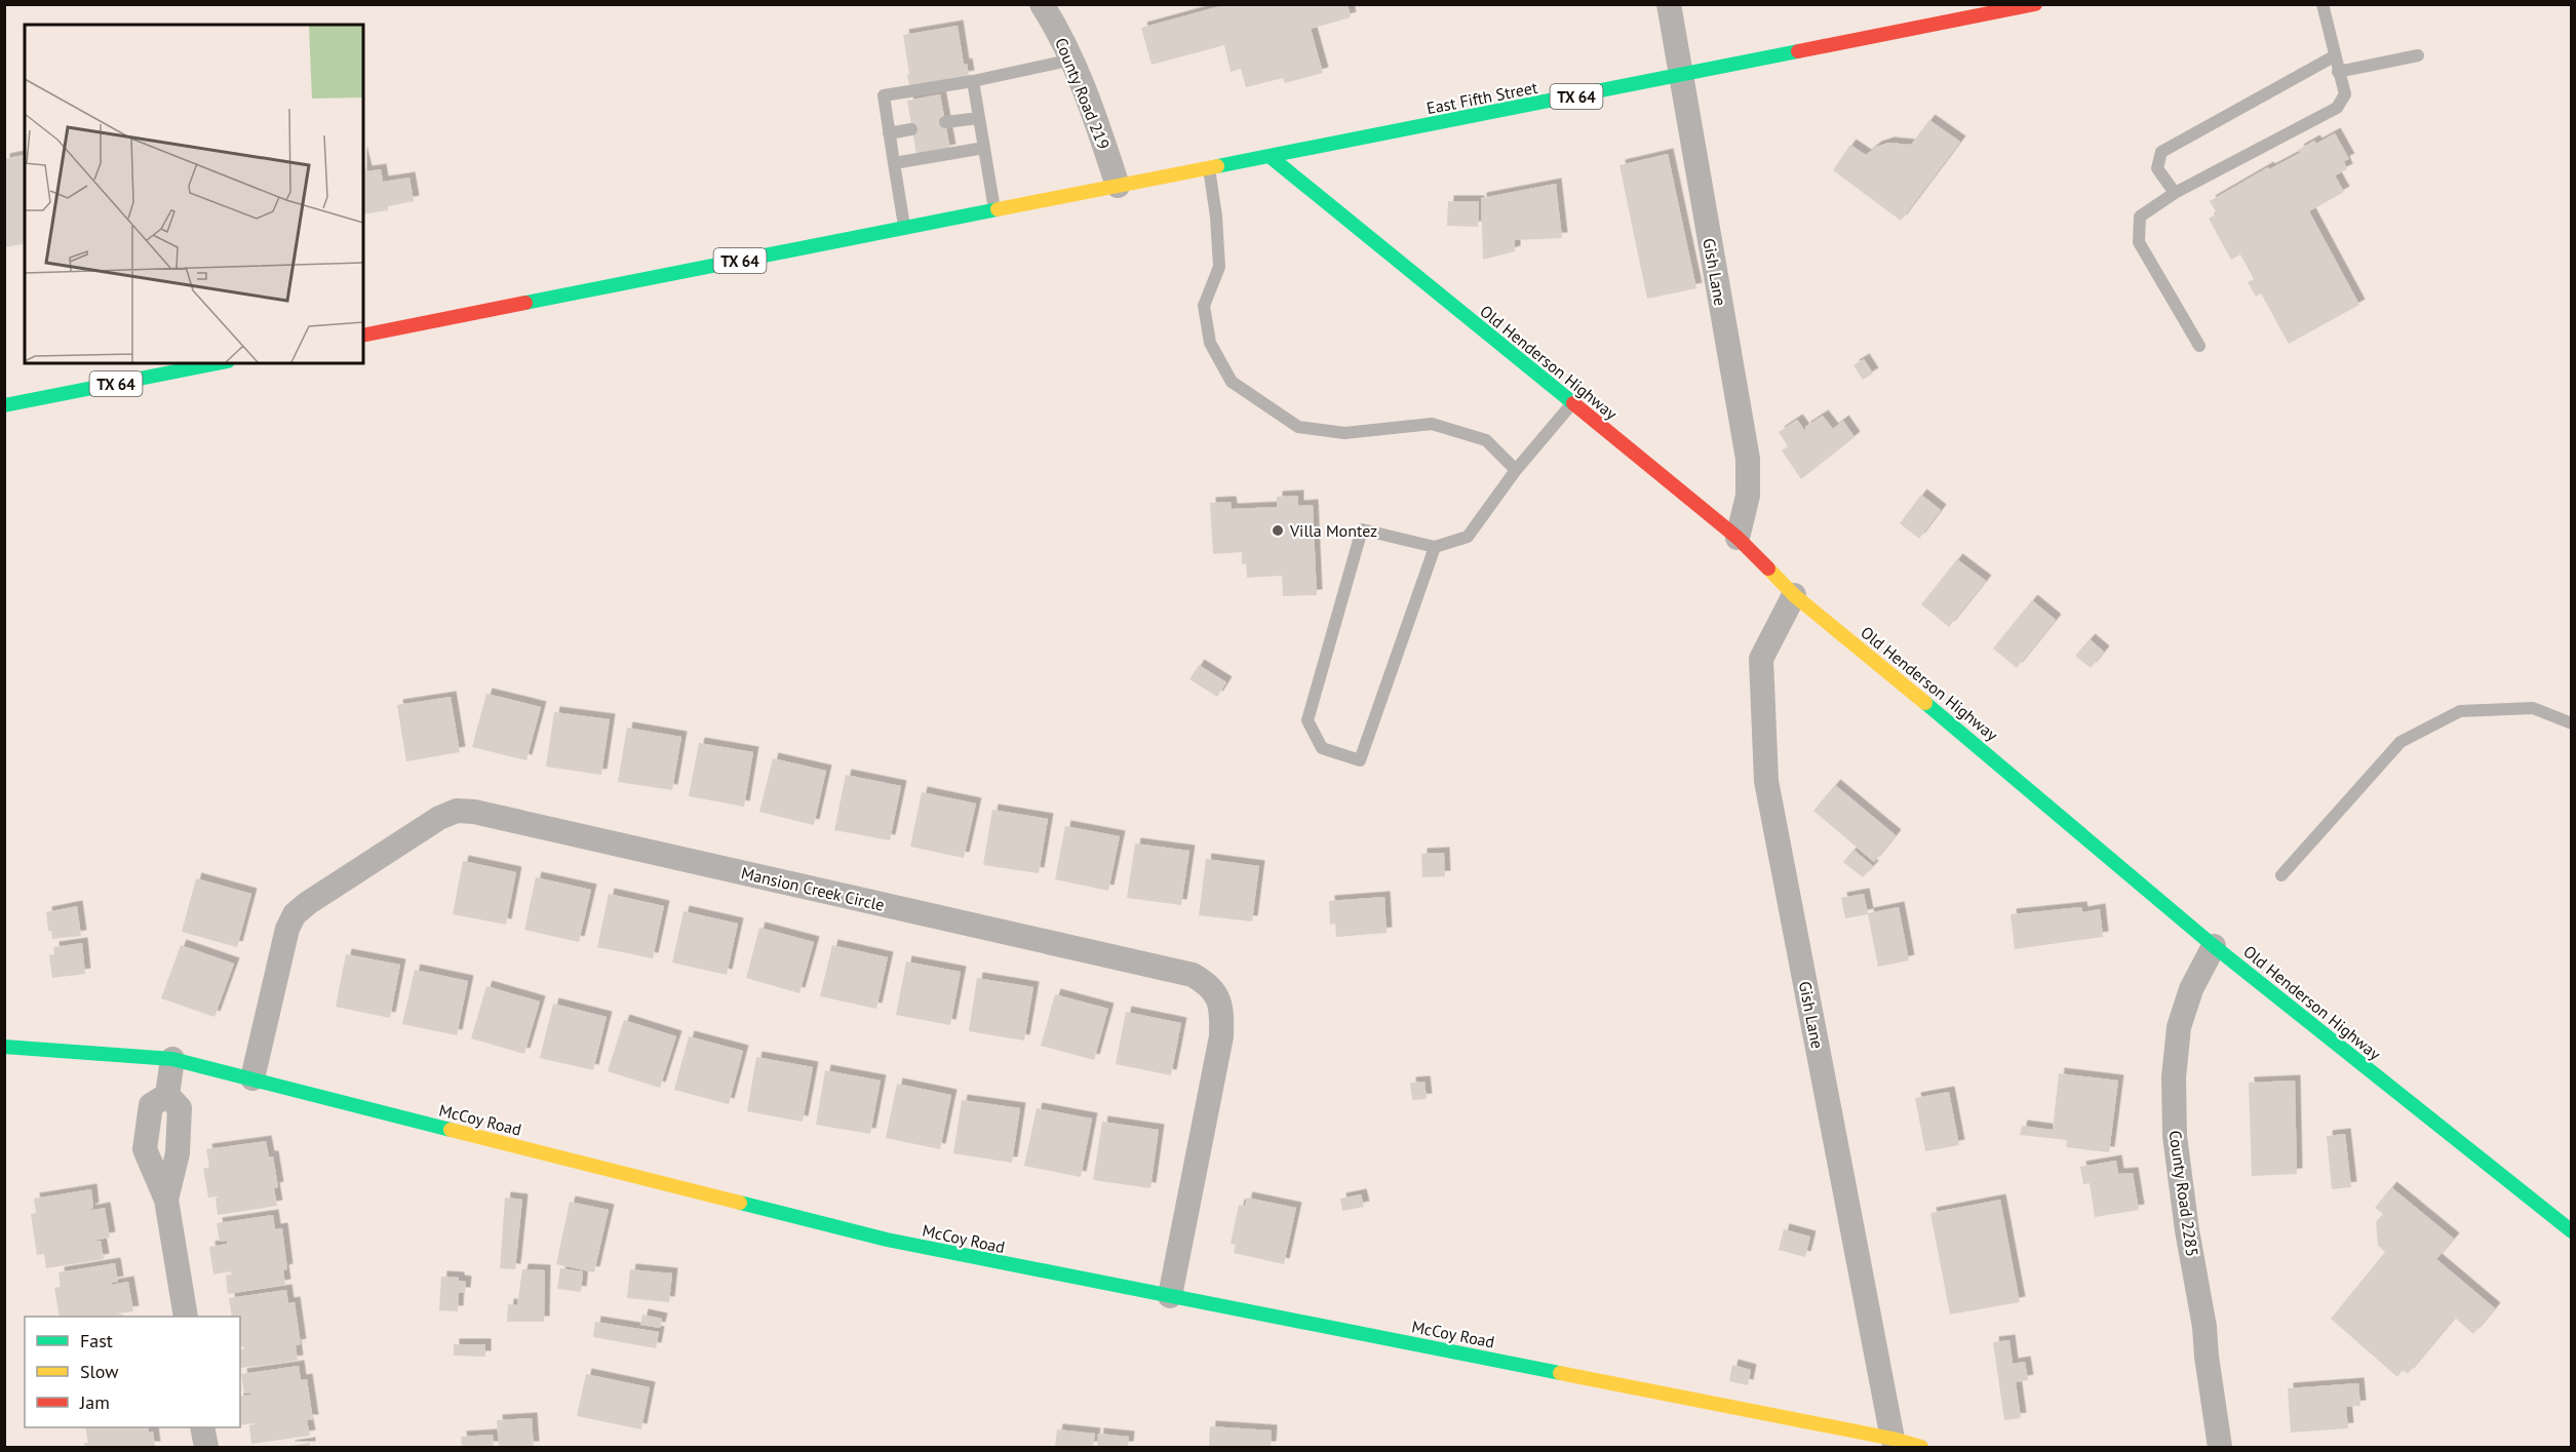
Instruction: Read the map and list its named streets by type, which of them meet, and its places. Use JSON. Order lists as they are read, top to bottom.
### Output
{
  "streets": {
    "main road": [
      "TX 64",
      "East Fifth Street",
      "Old Henderson Highway",
      "McCoy Road"
    ],
    "street": [
      "County Road 219",
      "Gish Lane",
      "Mansion Creek Circle",
      "County Road 2285"
    ]
  },
  "crossings": [
    ["County Road 219", "TX 64"],
    ["County Road 219", "East Fifth Street"],
    ["TX 64", "East Fifth Street"],
    ["East Fifth Street", "Gish Lane"],
    ["East Fifth Street", "Old Henderson Highway"],
    ["Gish Lane", "Old Henderson Highway"],
    ["Gish Lane", "McCoy Road"],
    ["Old Henderson Highway", "County Road 2285"],
    ["Mansion Creek Circle", "McCoy Road"]
  ],
  "places": ["Villa Montez"],
  "legend": ["Fast", "Slow", "Jam"]
}
